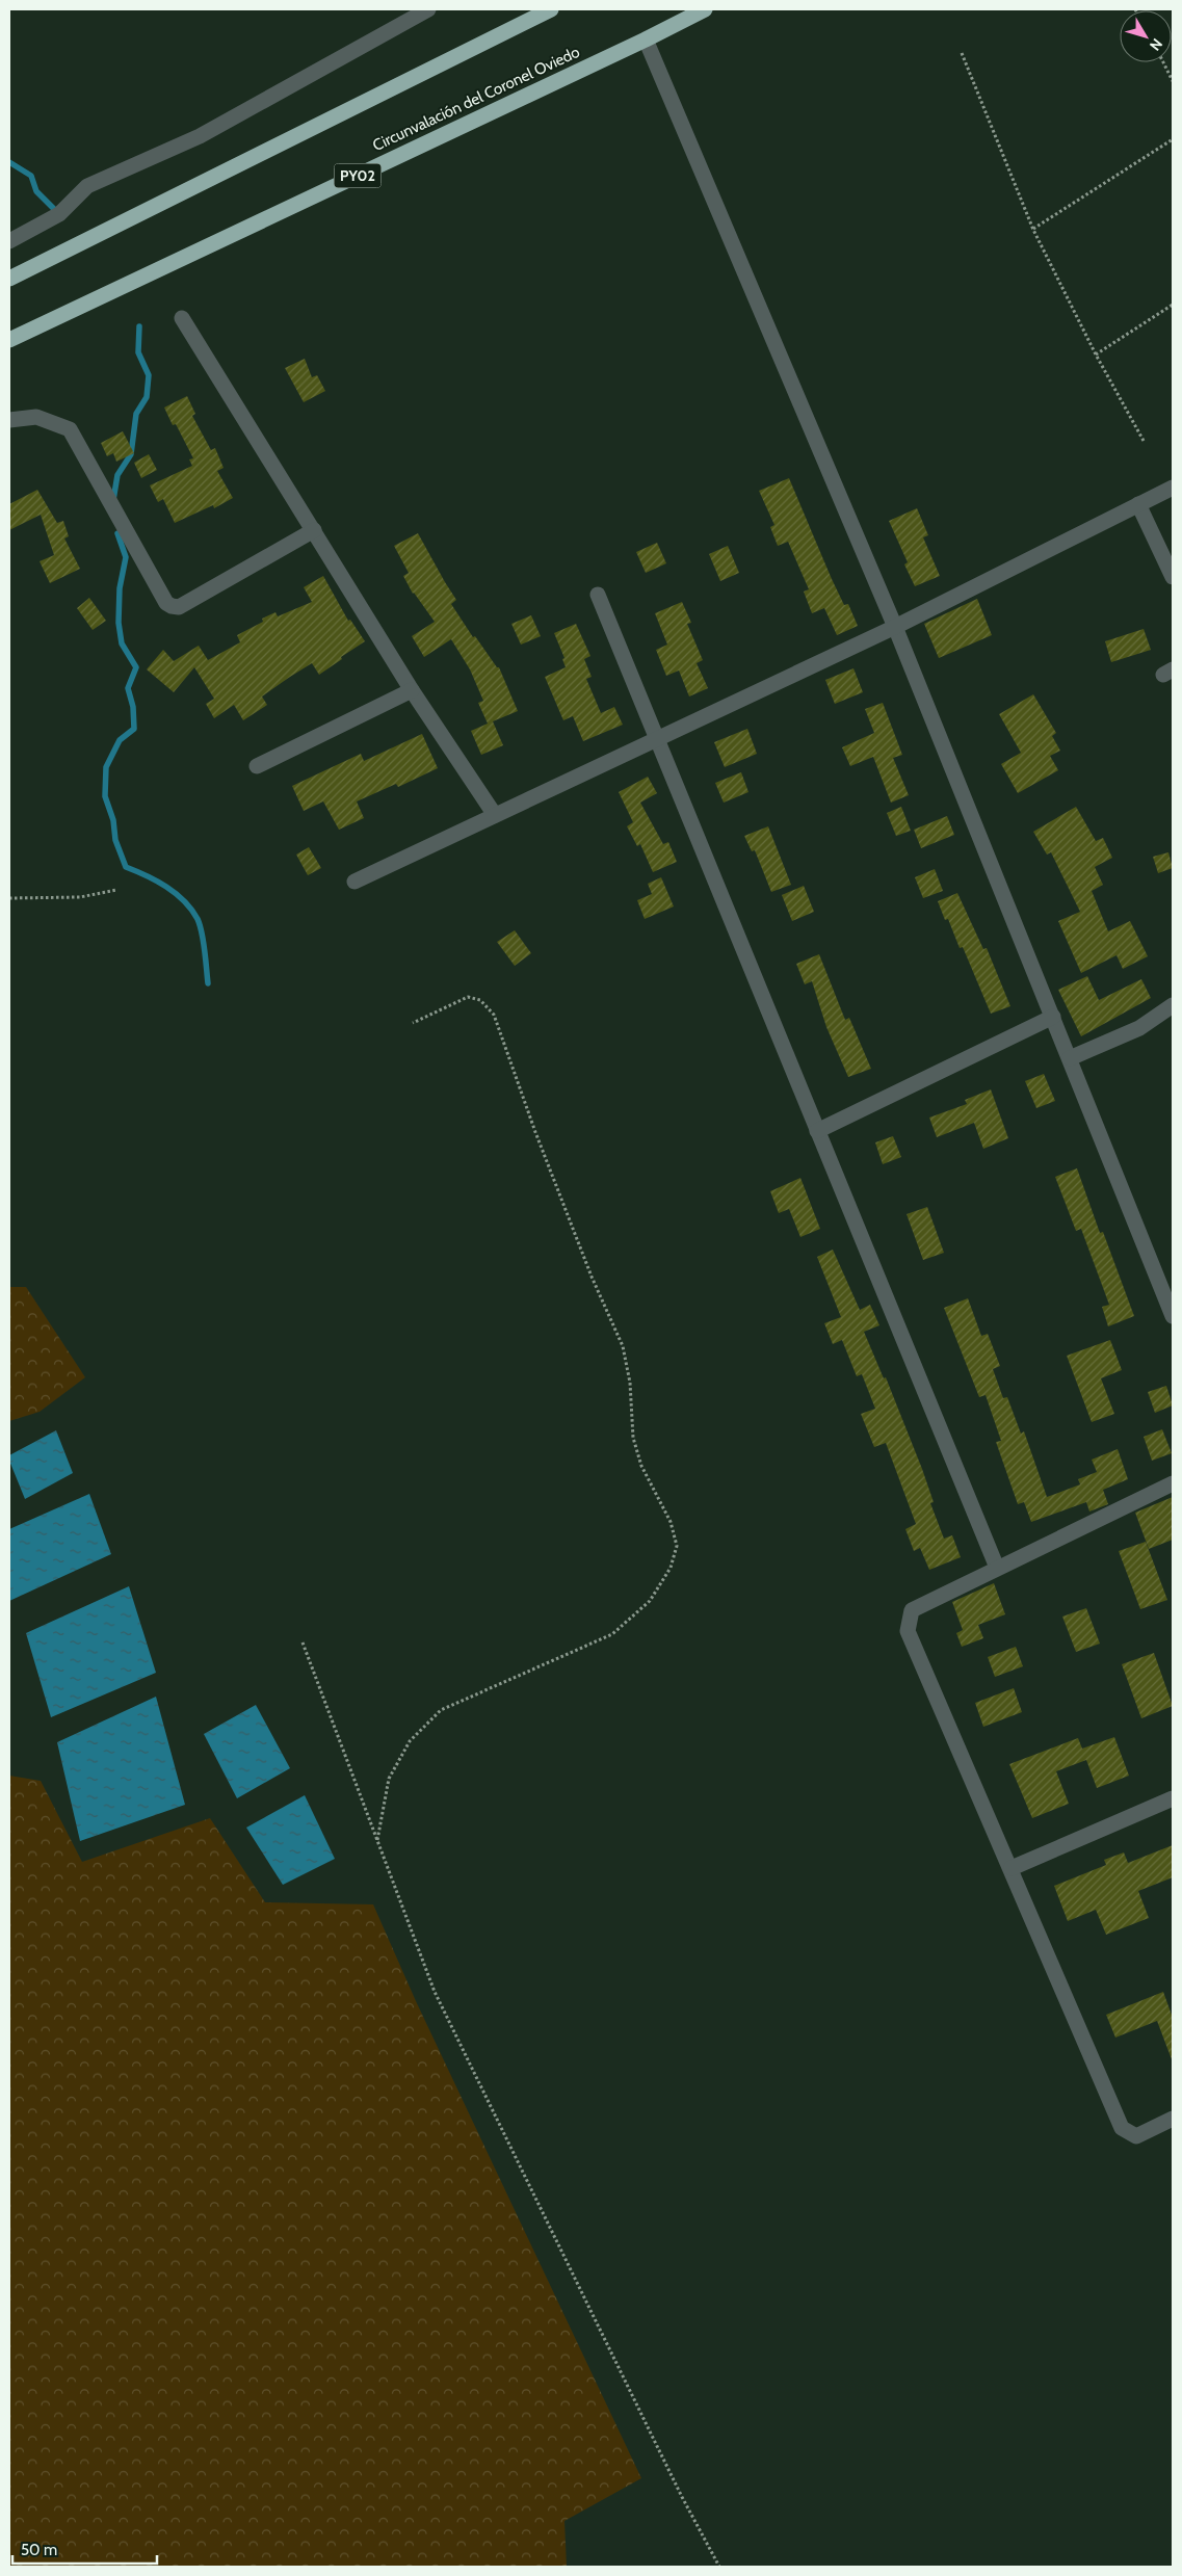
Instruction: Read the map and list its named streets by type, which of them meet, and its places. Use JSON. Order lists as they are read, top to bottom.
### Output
{
  "streets": {
    "highway": ["Circunvalación del Coronel Oviedo", "PY02"]
  },
  "scale_bar": "50 m",
  "north": "bottom right"
}
